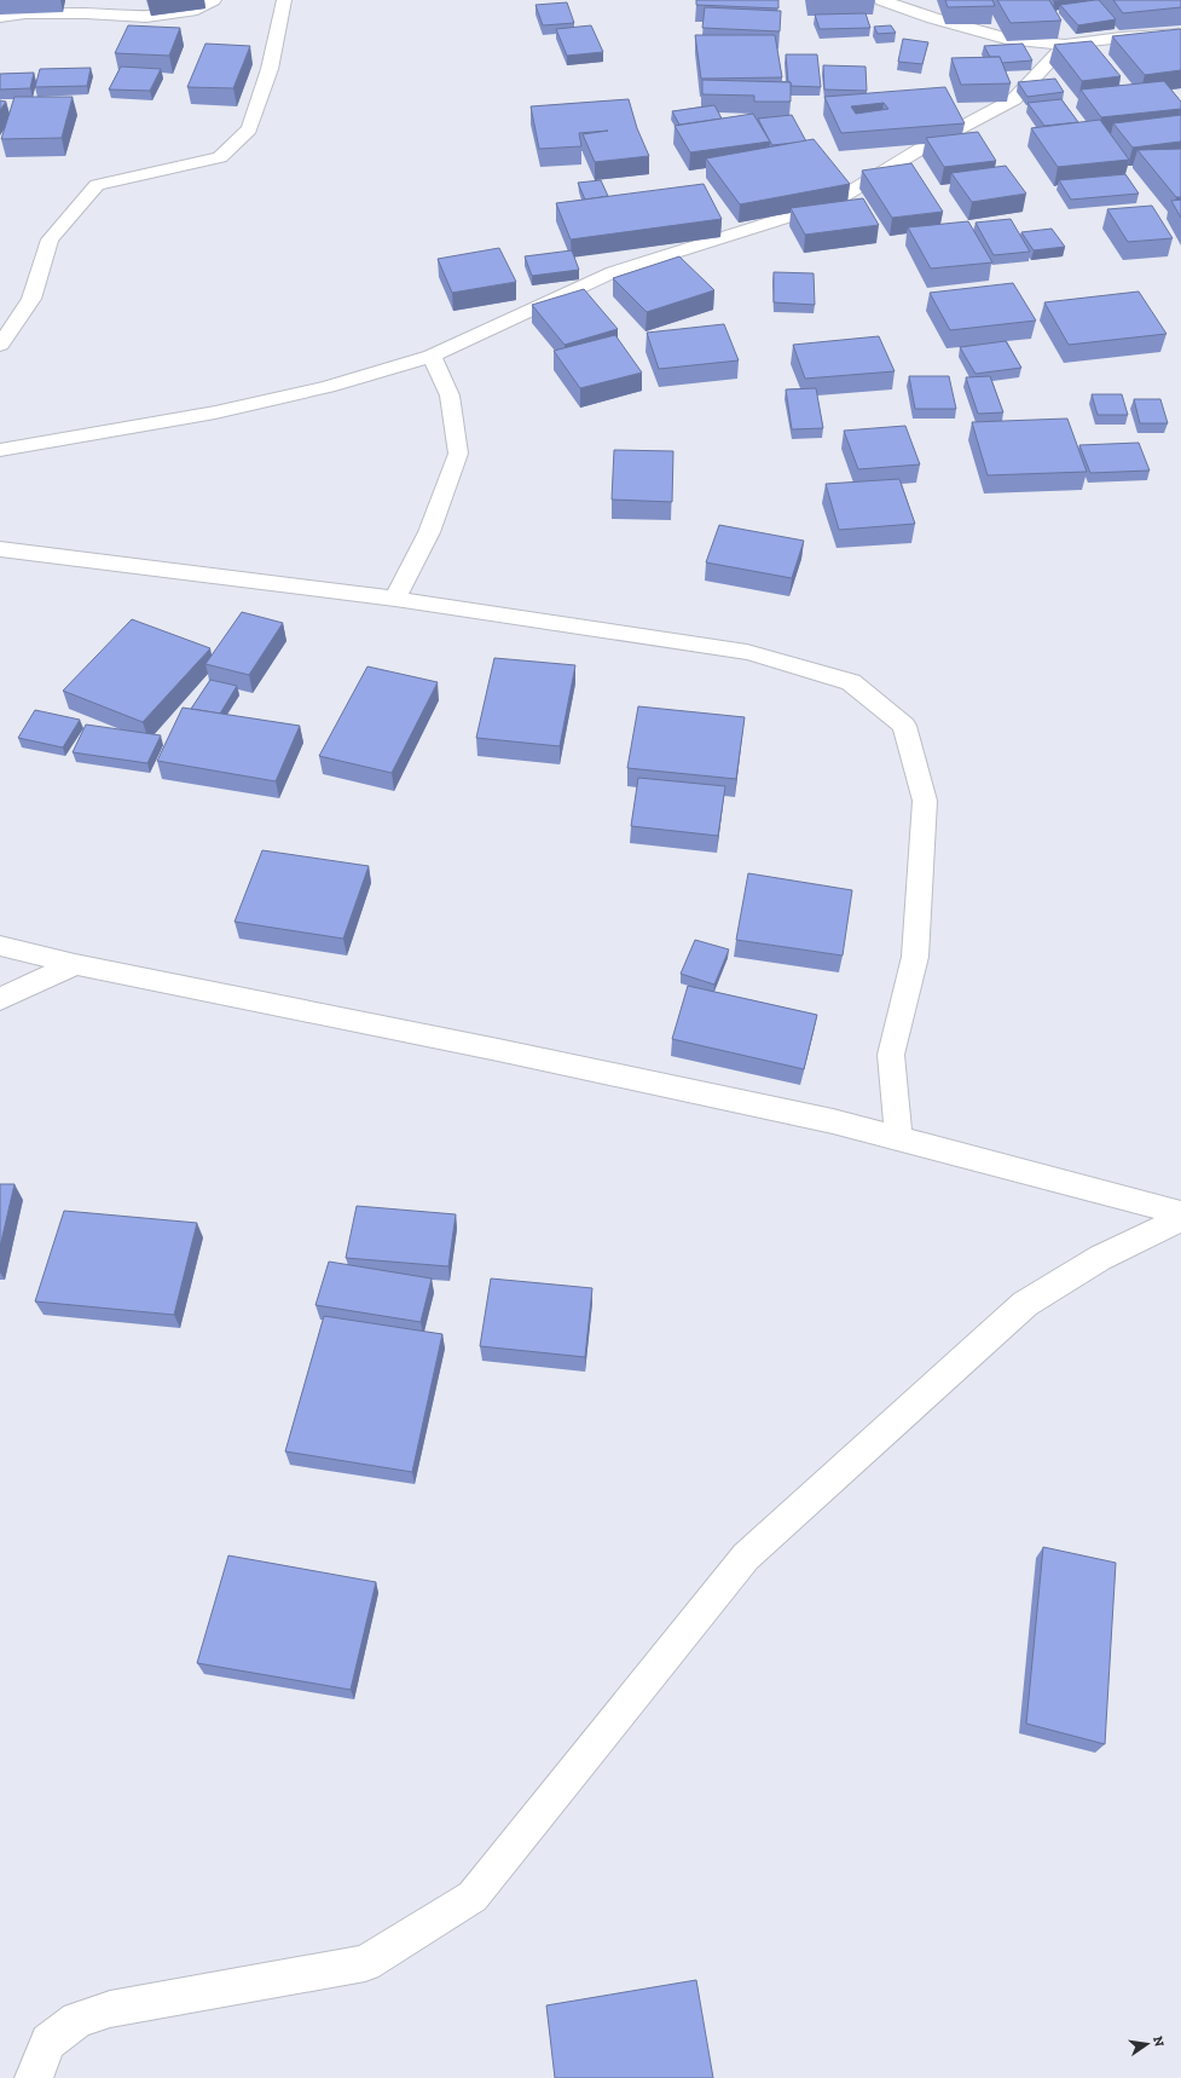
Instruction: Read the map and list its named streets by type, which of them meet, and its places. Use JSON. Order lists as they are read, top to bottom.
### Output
{
  "north": "right"
}
